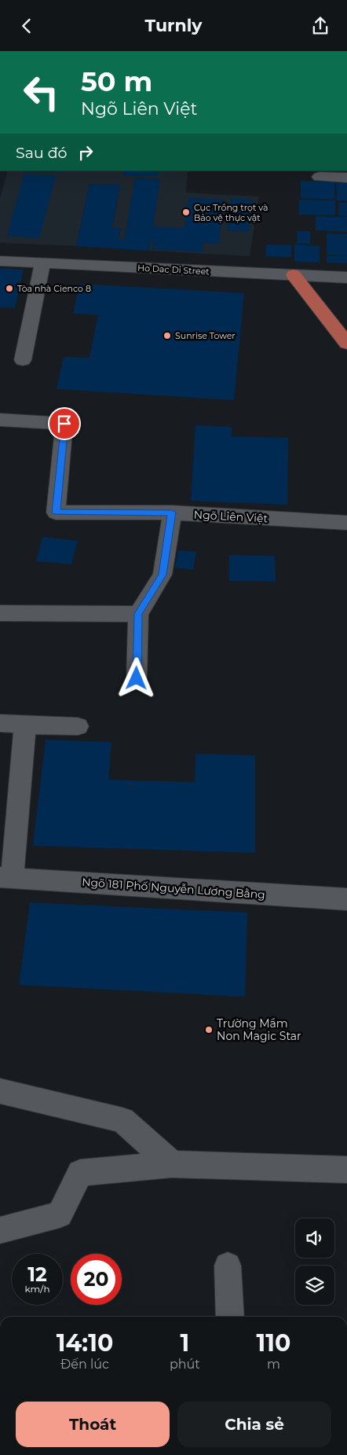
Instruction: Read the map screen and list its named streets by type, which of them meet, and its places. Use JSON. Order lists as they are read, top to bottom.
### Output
{
  "streets": {
    "street": ["Ho Dac Di Street", "Ngõ Liên Việt", "Ngõ 181 Phố Nguyễn Lương Bằng"]
  },
  "places": [
    "Cục Trồng trọt và Bảo vệ thực vật",
    "Tòa nhà Cienco 8",
    "Sunrise Tower",
    "Trường Mầm Non Magic Star"
  ],
  "page": {
    "header": "Turnly",
    "turn": ["50 m", "Ngõ Liên Việt"],
    "then": "Sau đó",
    "speed": "12 km/h",
    "limit": "20",
    "eta": [
      "14:10",
      "Đến lúc",
      "1",
      "phút",
      "110",
      "m"
    ],
    "buttons": ["Thoát", "Chia sẻ"]
  }
}
